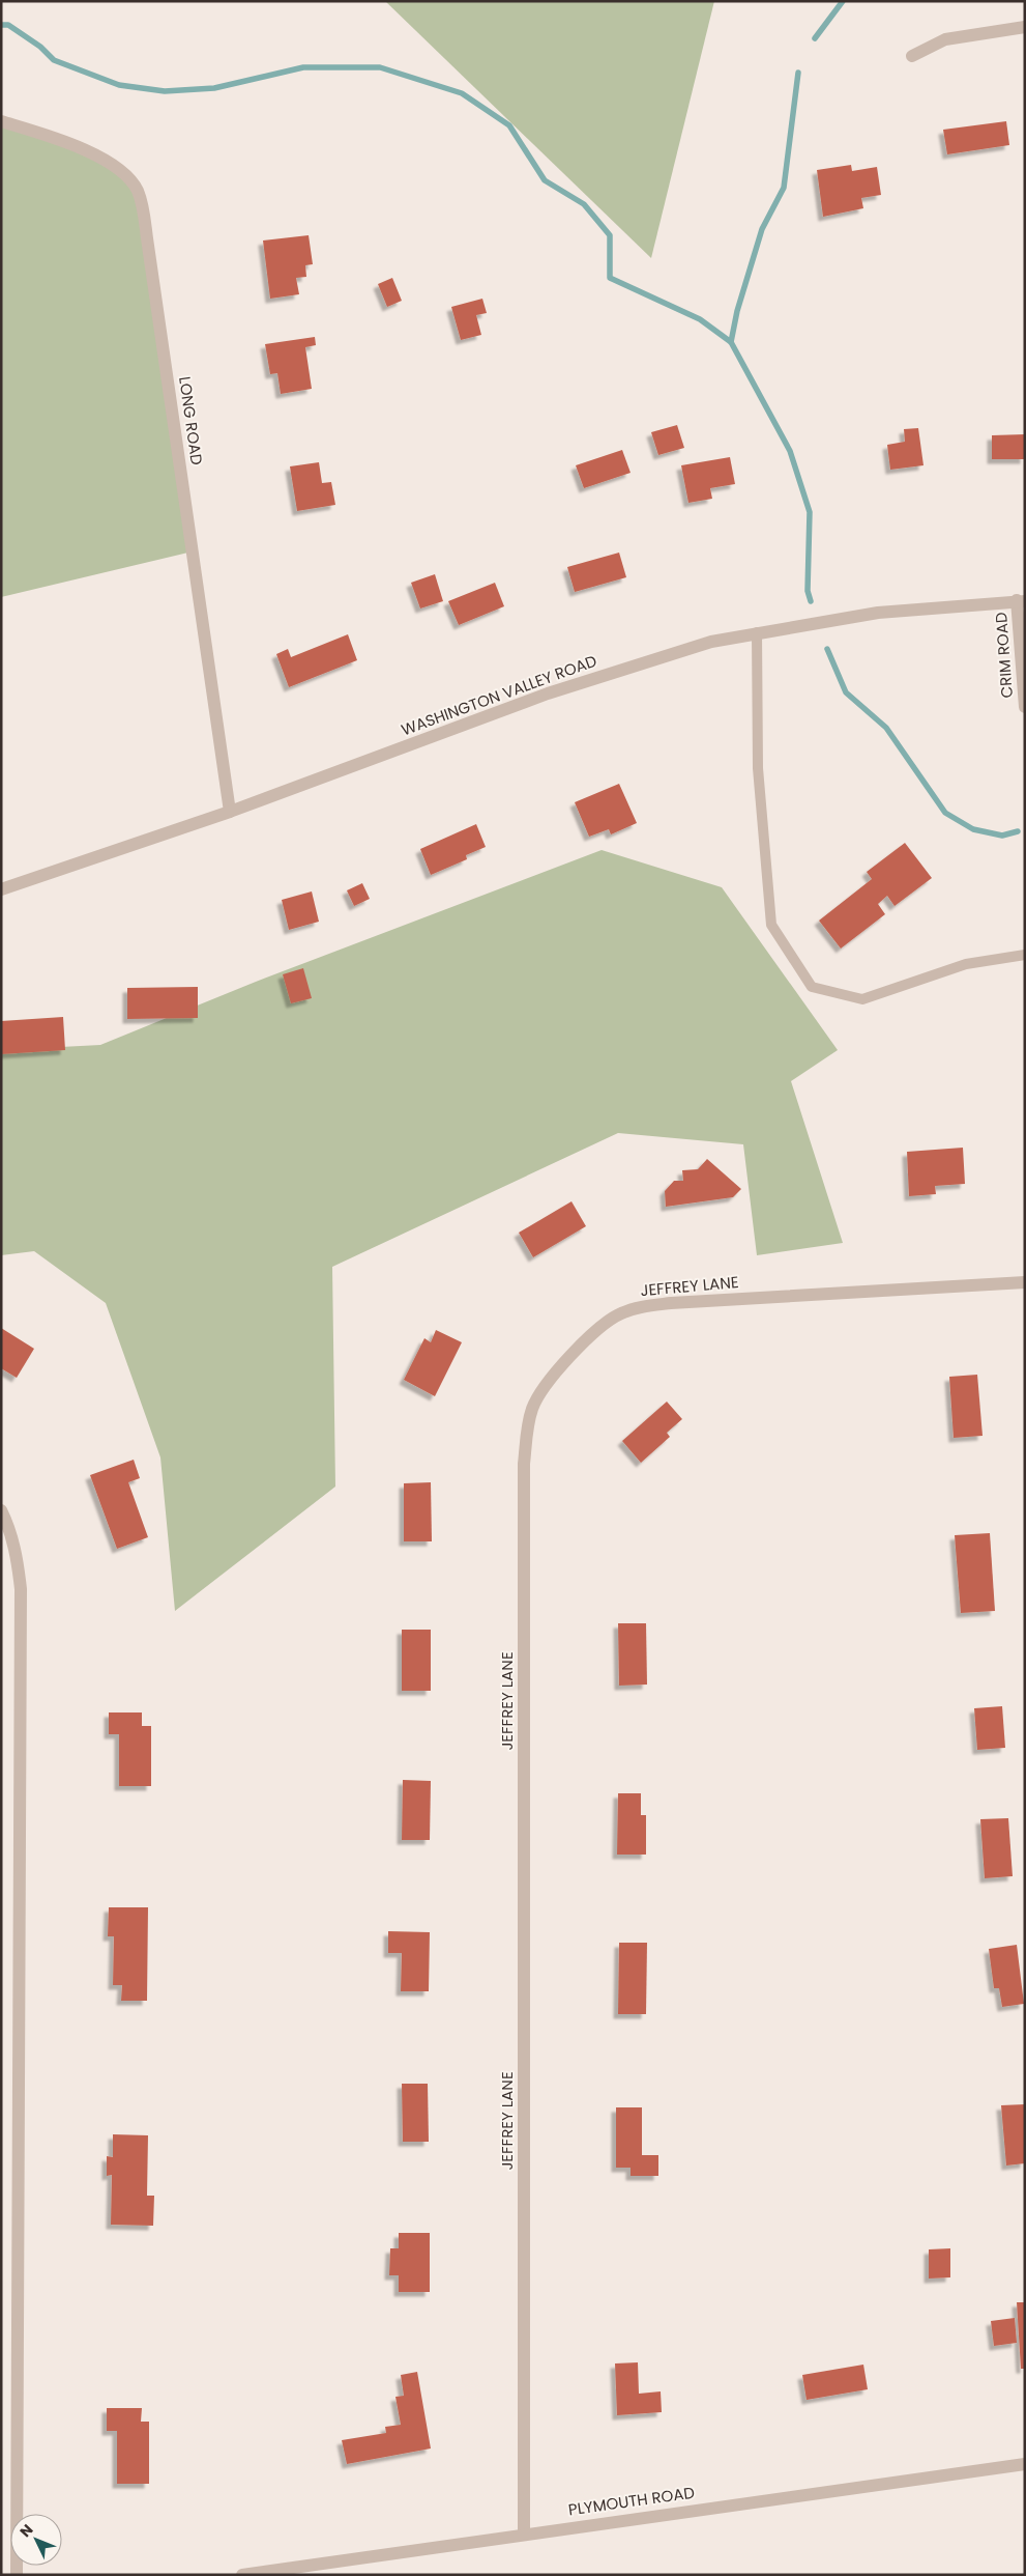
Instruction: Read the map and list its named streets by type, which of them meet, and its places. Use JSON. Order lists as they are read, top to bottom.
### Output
{
  "streets": {
    "street": [
      "LONG ROAD",
      "CRIM ROAD",
      "WASHINGTON VALLEY ROAD",
      "JEFFREY LANE",
      "PLYMOUTH ROAD"
    ]
  },
  "crossings": [
    ["LONG ROAD", "WASHINGTON VALLEY ROAD"],
    ["CRIM ROAD", "WASHINGTON VALLEY ROAD"],
    ["JEFFREY LANE", "PLYMOUTH ROAD"]
  ],
  "north": "top left"
}
